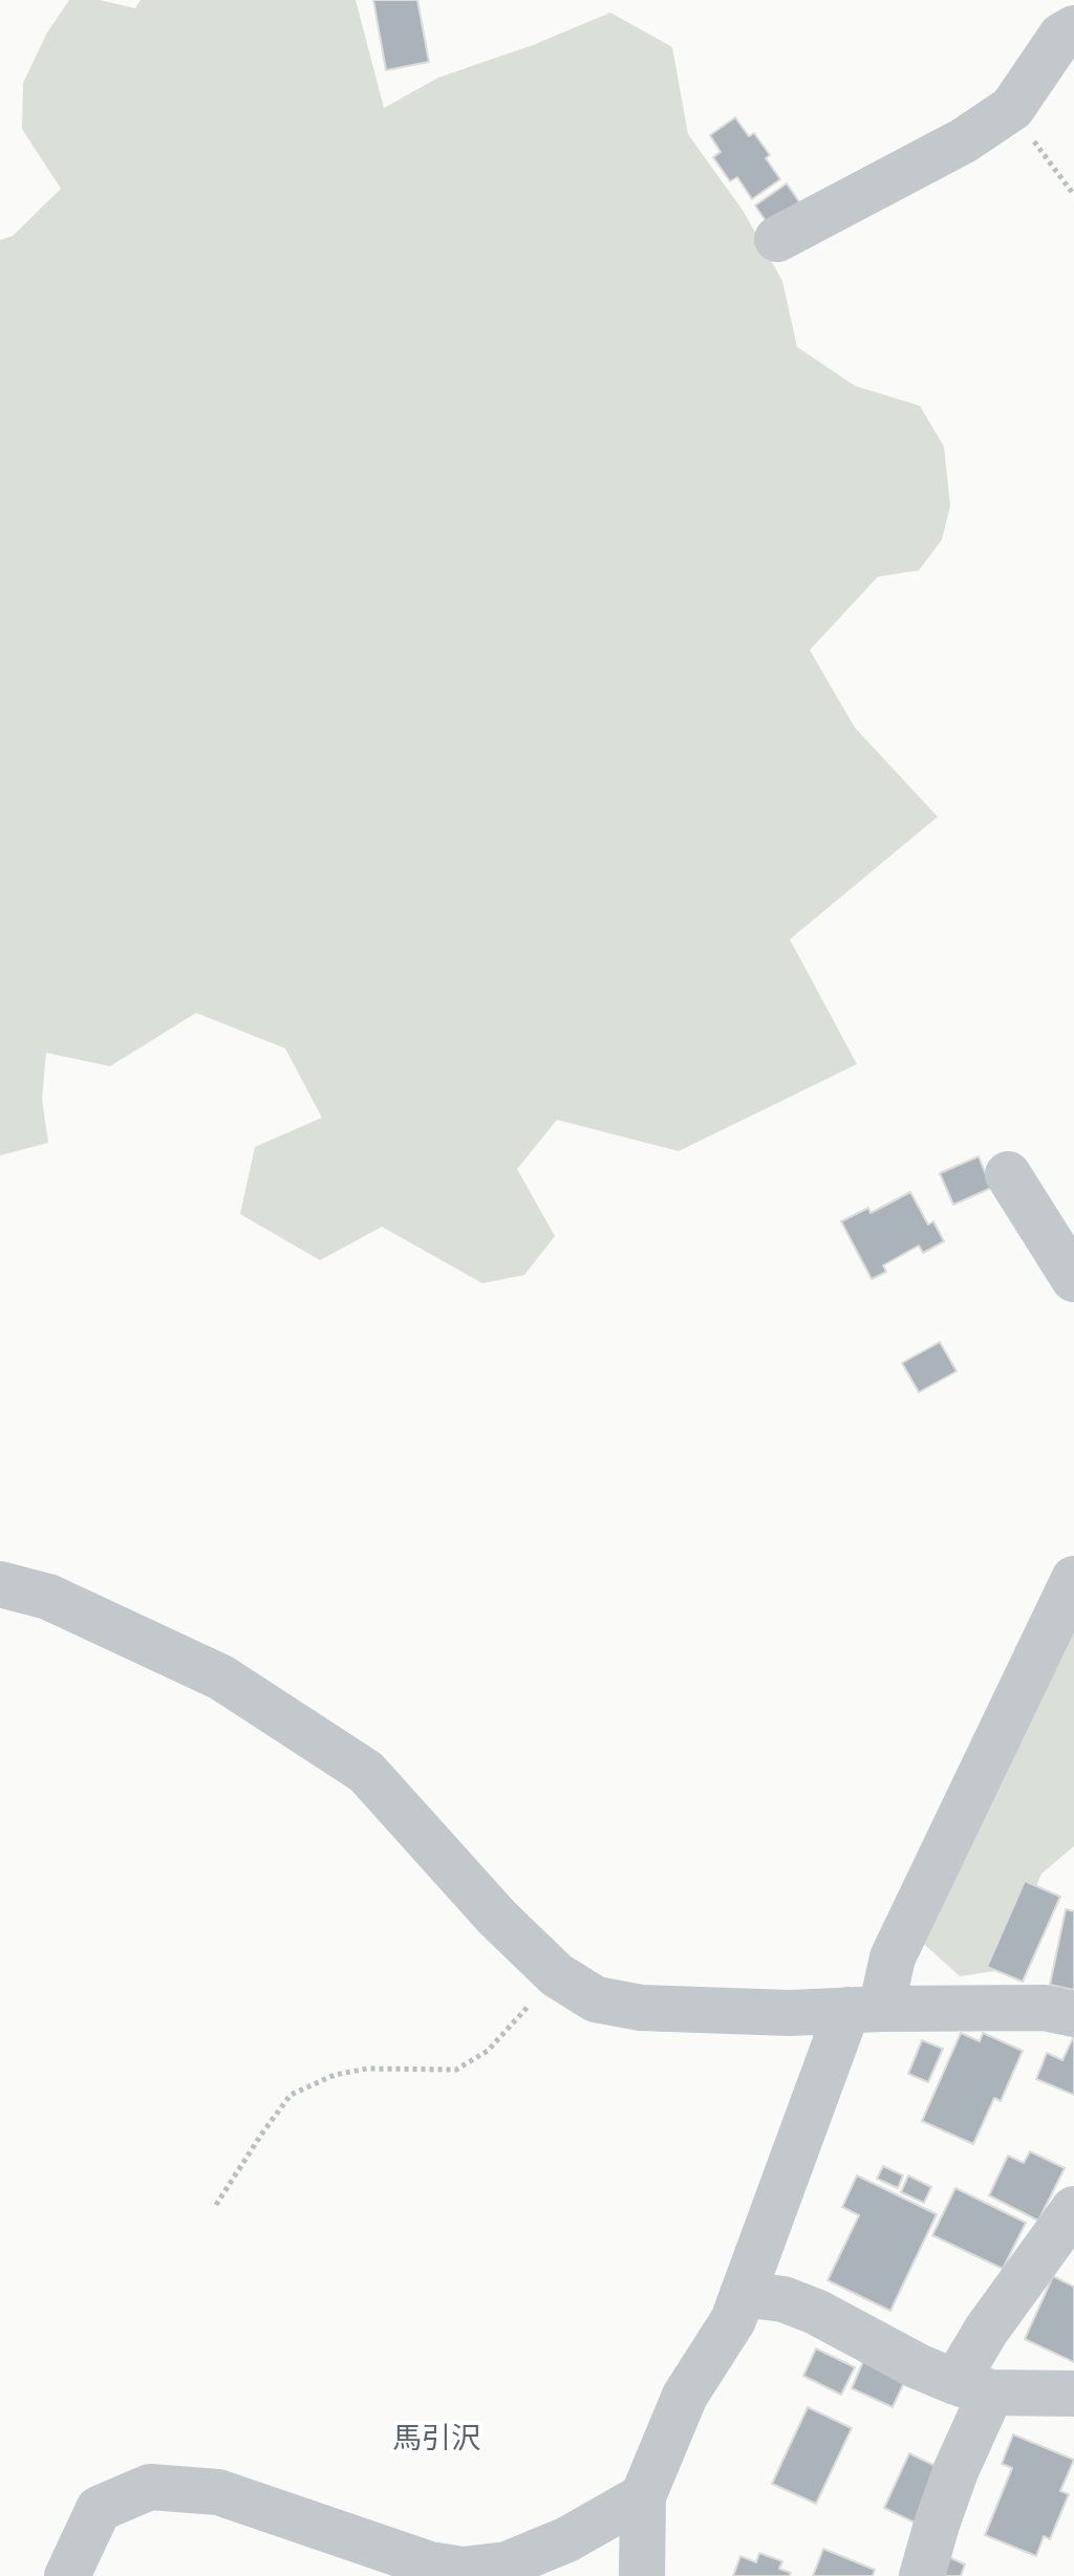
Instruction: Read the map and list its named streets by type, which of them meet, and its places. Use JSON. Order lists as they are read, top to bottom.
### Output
{
  "districts": ["馬引沢"]
}
